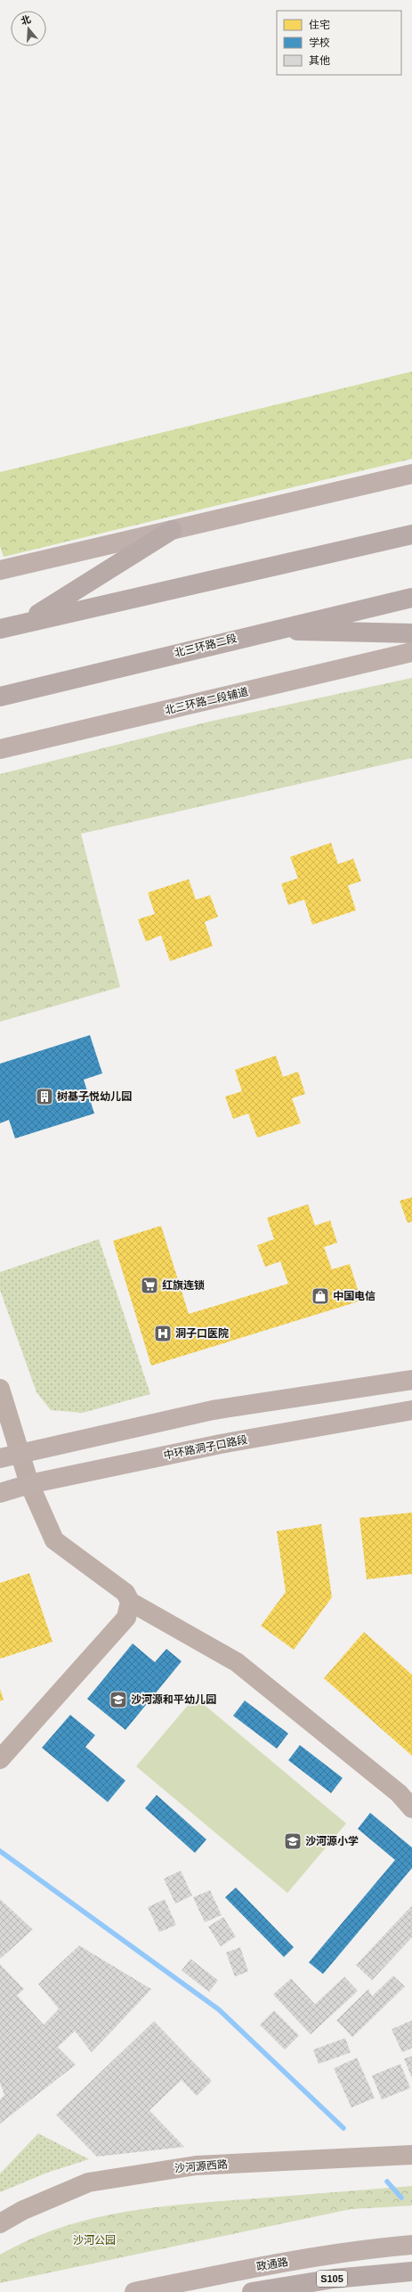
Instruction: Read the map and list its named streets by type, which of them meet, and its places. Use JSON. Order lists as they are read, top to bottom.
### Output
{
  "streets": {
    "highway": ["北三环路二段", "S105"],
    "main road": ["北三环路二段辅道", "中环路洞子口路段", "政通路"],
    "street": ["沙河源西路"]
  },
  "parks": ["沙河公园"],
  "places": {
    "building": ["树基子悦幼儿园"],
    "supermarket": ["红旗连锁"],
    "shop": ["中国电信"],
    "hospital": ["洞子口医院"],
    "school or university": ["沙河源和平幼儿园", "沙河源小学"]
  },
  "legend": ["住宅", "学校", "其他"],
  "north": "top"
}
